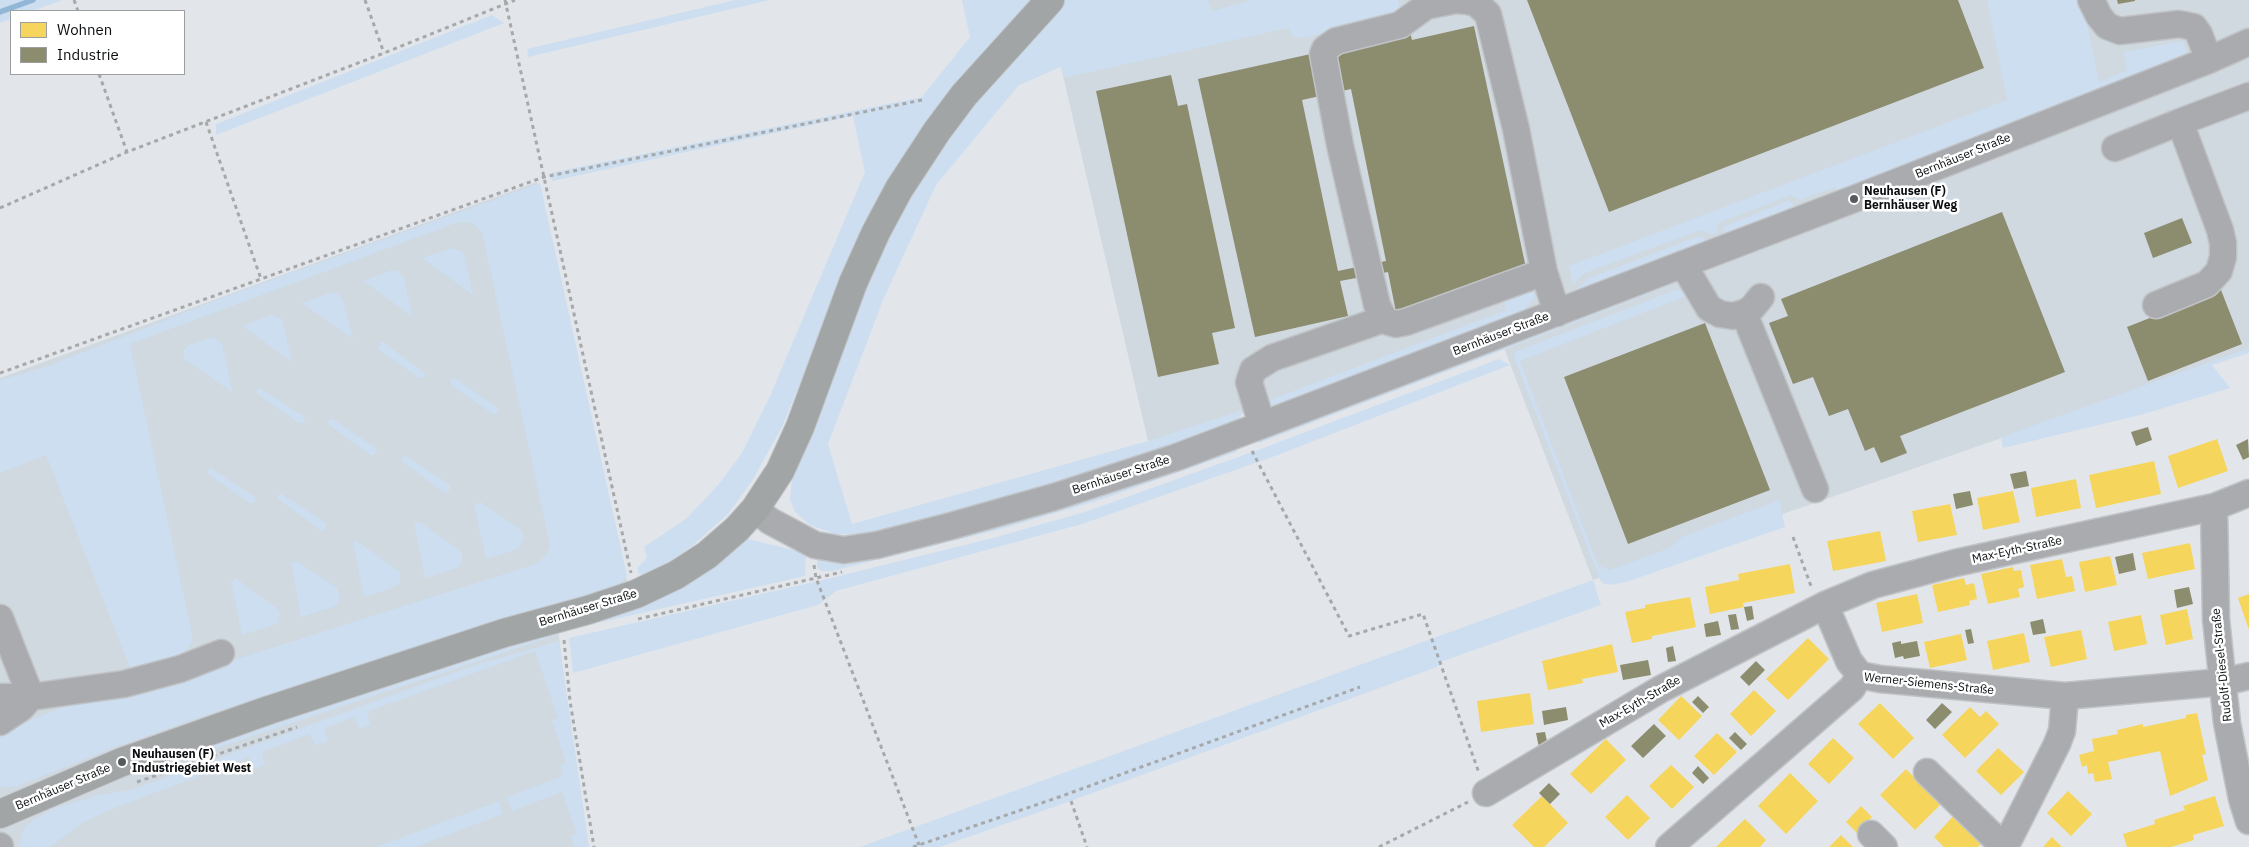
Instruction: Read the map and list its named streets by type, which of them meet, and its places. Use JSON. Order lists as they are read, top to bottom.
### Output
{
  "streets": {
    "main road": ["Bernhäuser Straße"],
    "street": ["Max-Eyth-Straße", "Rudolf-Diesel-Straße", "Werner-Siemens-Straße"]
  },
  "crossings": [
    ["Max-Eyth-Straße", "Rudolf-Diesel-Straße"],
    ["Rudolf-Diesel-Straße", "Werner-Siemens-Straße"]
  ],
  "places": ["Neuhausen (F) Bernhäuser Weg", "Neuhausen (F) Industriegebiet West"],
  "legend": ["Wohnen", "Industrie"]
}
